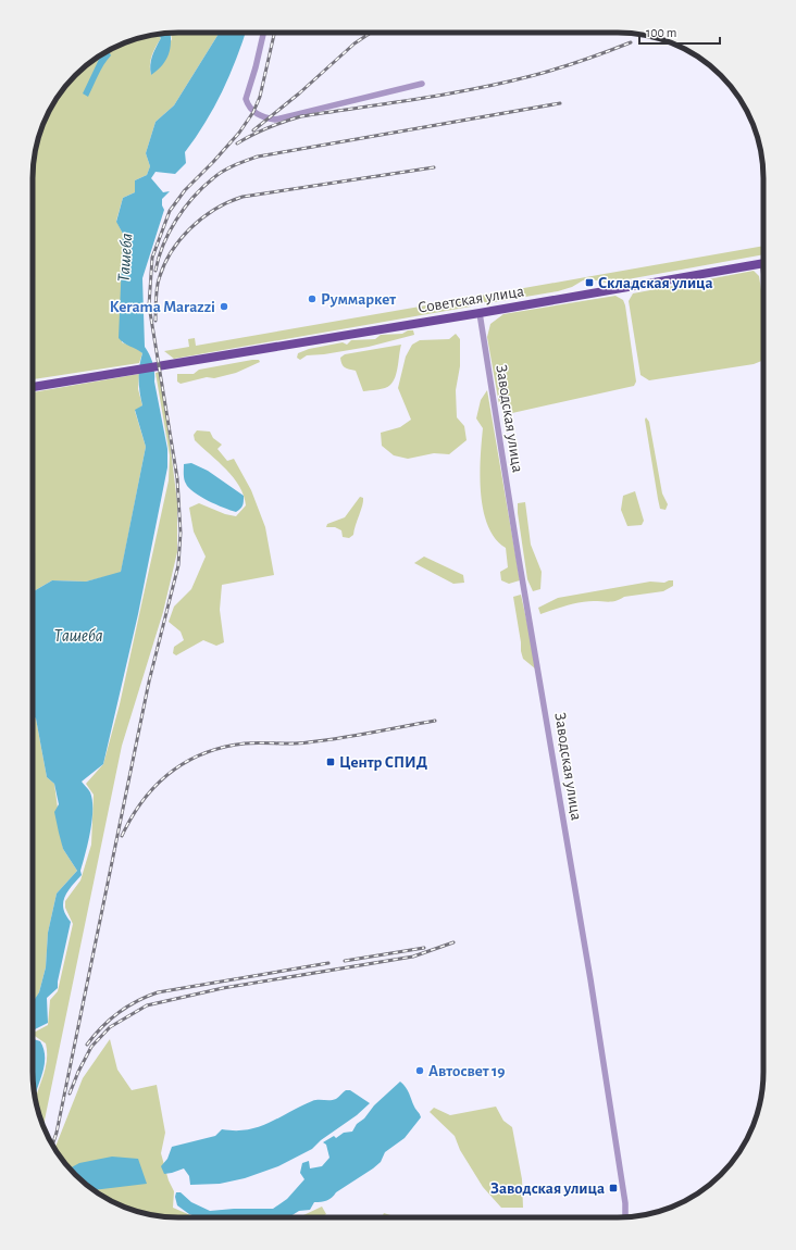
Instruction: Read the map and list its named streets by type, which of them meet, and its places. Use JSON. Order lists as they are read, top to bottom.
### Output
{
  "streets": {
    "main road": ["Советская улица"],
    "street": ["Заводская улица"]
  },
  "crossings": [
    ["Советская улица", "Заводская улица"]
  ],
  "water": ["Ташеба"],
  "places": {
    "transit": ["Складская улица", "Центр СПИД", "Заводская улица"],
    "other": ["Руммаркет", "Kerama Marazzi", "Автосвет 19"]
  },
  "scale_bar": "100 m"
}
